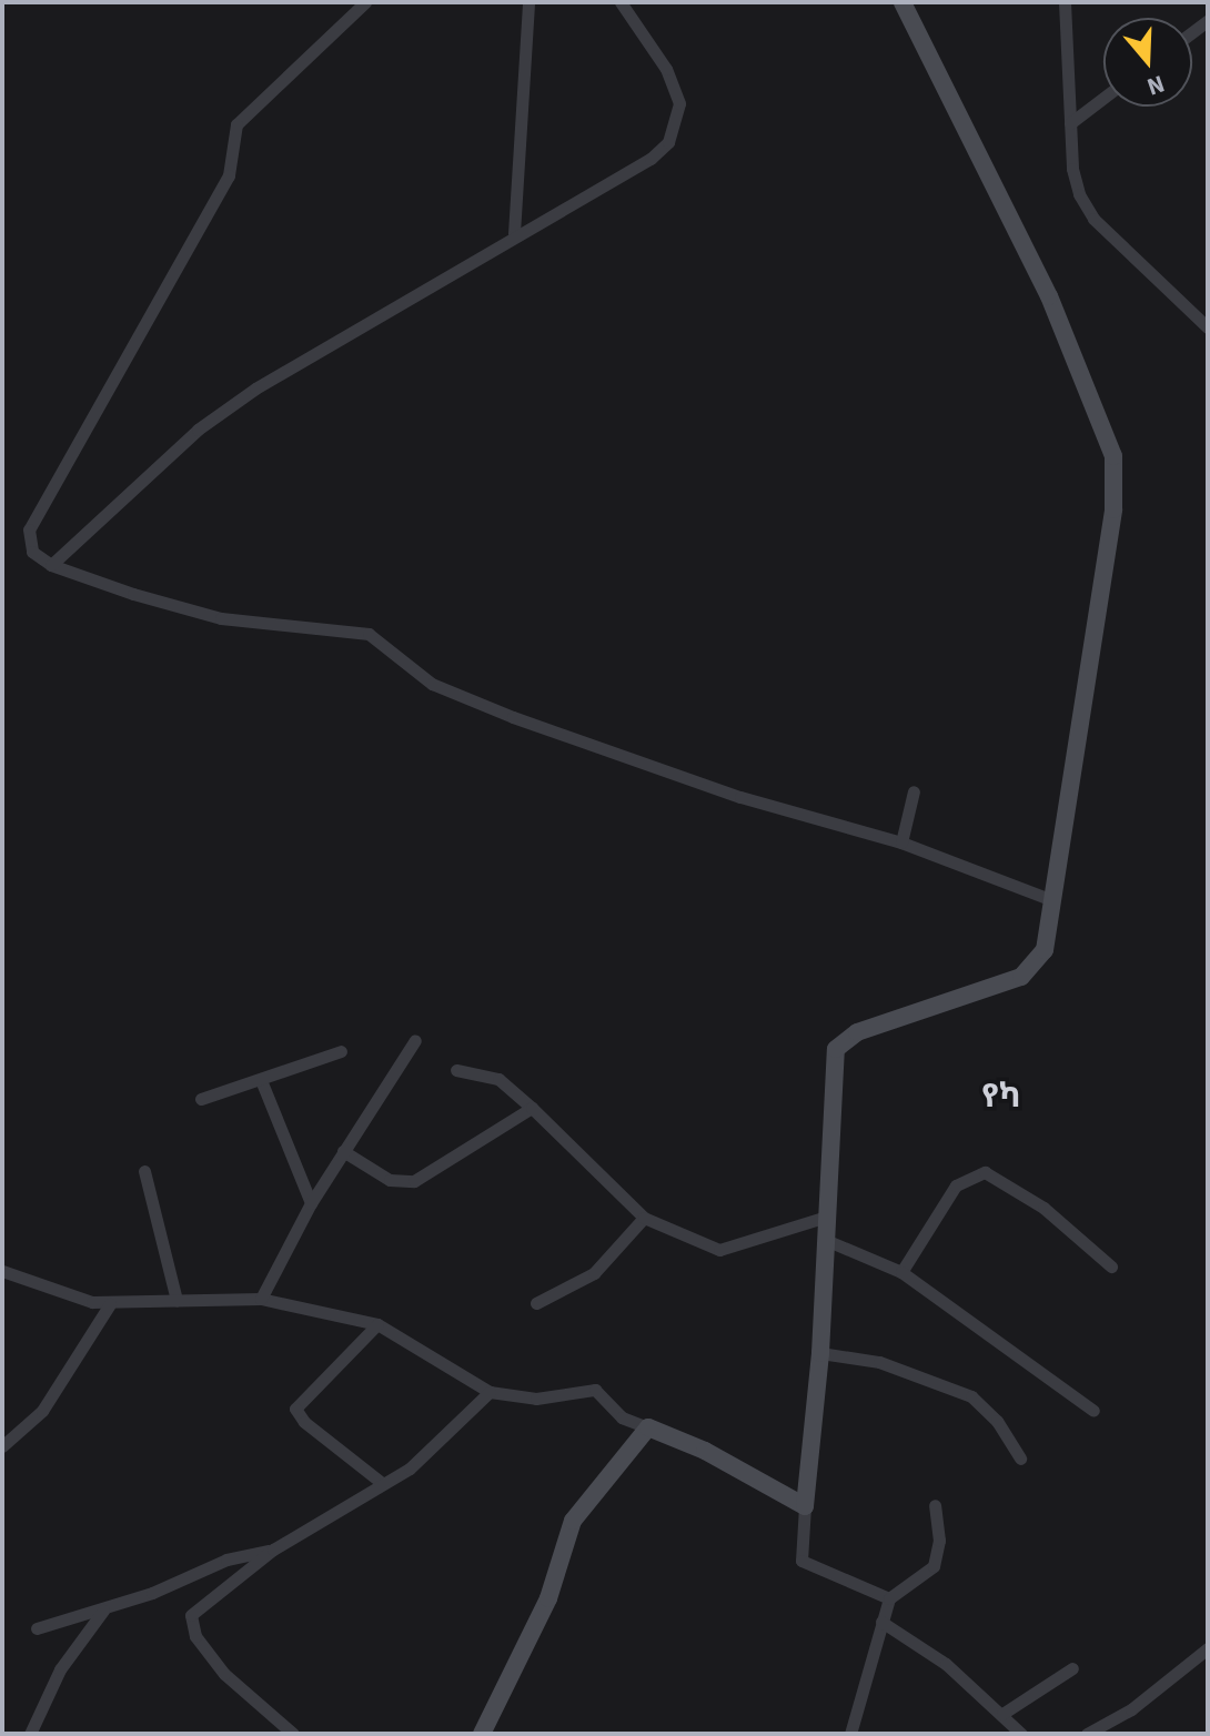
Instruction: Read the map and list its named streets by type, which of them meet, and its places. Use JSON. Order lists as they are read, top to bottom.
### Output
{
  "districts": ["የካ"],
  "north": "bottom"
}
